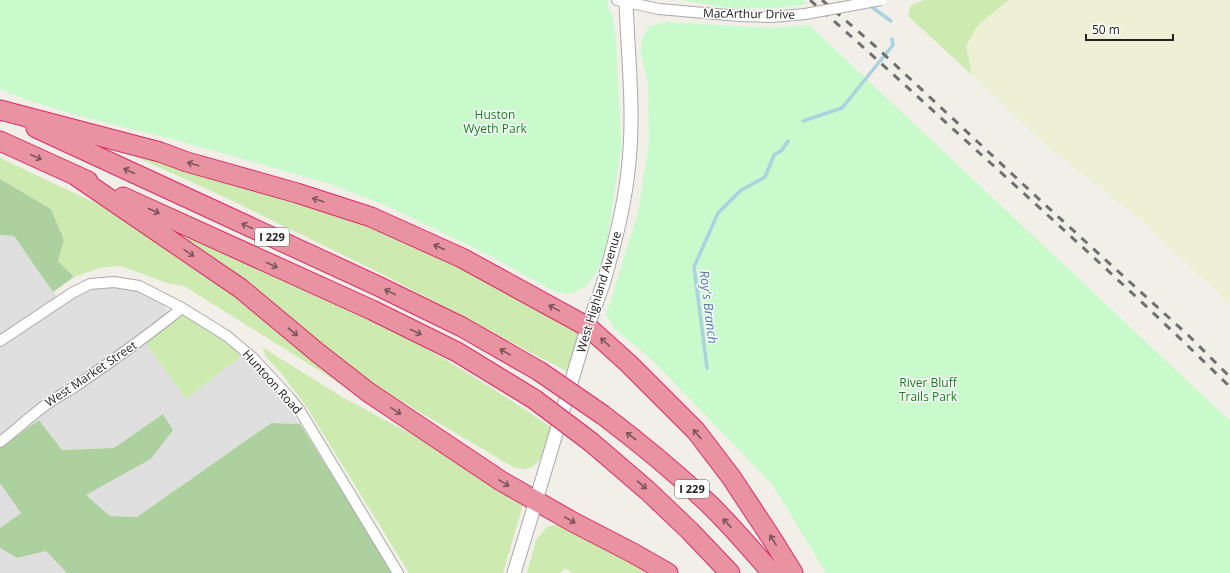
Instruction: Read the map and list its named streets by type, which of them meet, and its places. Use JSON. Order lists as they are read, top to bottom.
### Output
{
  "streets": {
    "highway": ["I 229"],
    "street": [
      "MacArthur Drive",
      "West Highland Avenue",
      "West Market Street",
      "Huntoon Road"
    ]
  },
  "crossings": [
    ["MacArthur Drive", "West Highland Avenue"],
    ["West Market Street", "Huntoon Road"]
  ],
  "water": ["Roy's Branch"],
  "parks": ["Huston Wyeth Park", "River Bluff Trails Park"],
  "scale_bar": "50 m"
}
